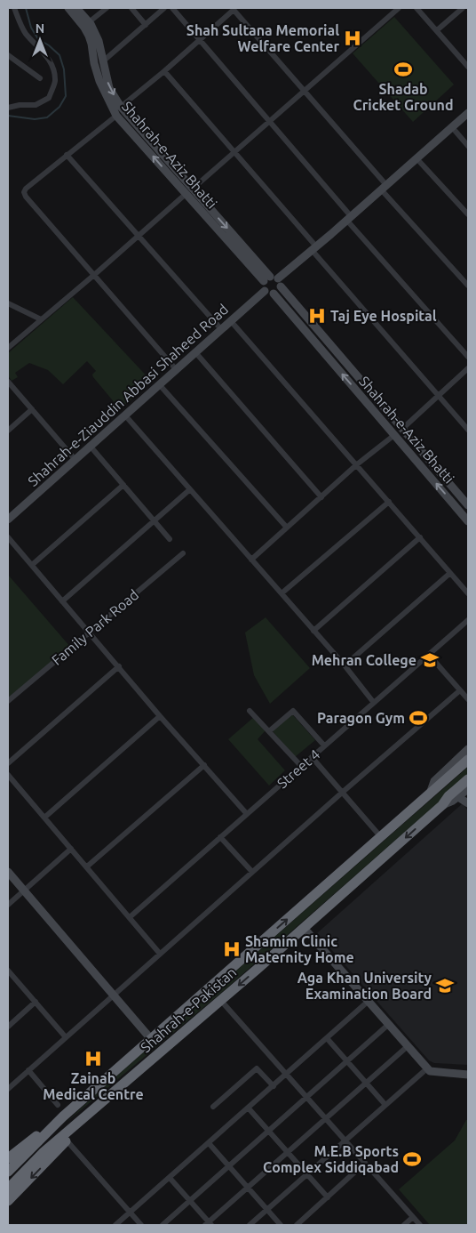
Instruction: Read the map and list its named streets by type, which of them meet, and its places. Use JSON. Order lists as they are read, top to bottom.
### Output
{
  "streets": {
    "highway": ["Shahrah-e-Pakistan"],
    "main road": ["Shahrah-e-Aziz Bhatti", "Shahrah-e-Ziauddin Abbasi Shaheed Road"],
    "street": ["Family Park Road", "Street 4"]
  },
  "places": {
    "hospital": [
      "Shah Sultana Memorial Welfare Center",
      "Taj Eye Hospital",
      "Shamim Clinic Maternity Home",
      "Zainab Medical Centre"
    ],
    "sports": ["Shadab Cricket Ground", "Paragon Gym", "M.E.B Sports Complex Siddiqabad"],
    "school or university": ["Mehran College", "Aga Khan University Examination Board"]
  },
  "north": "top"
}
